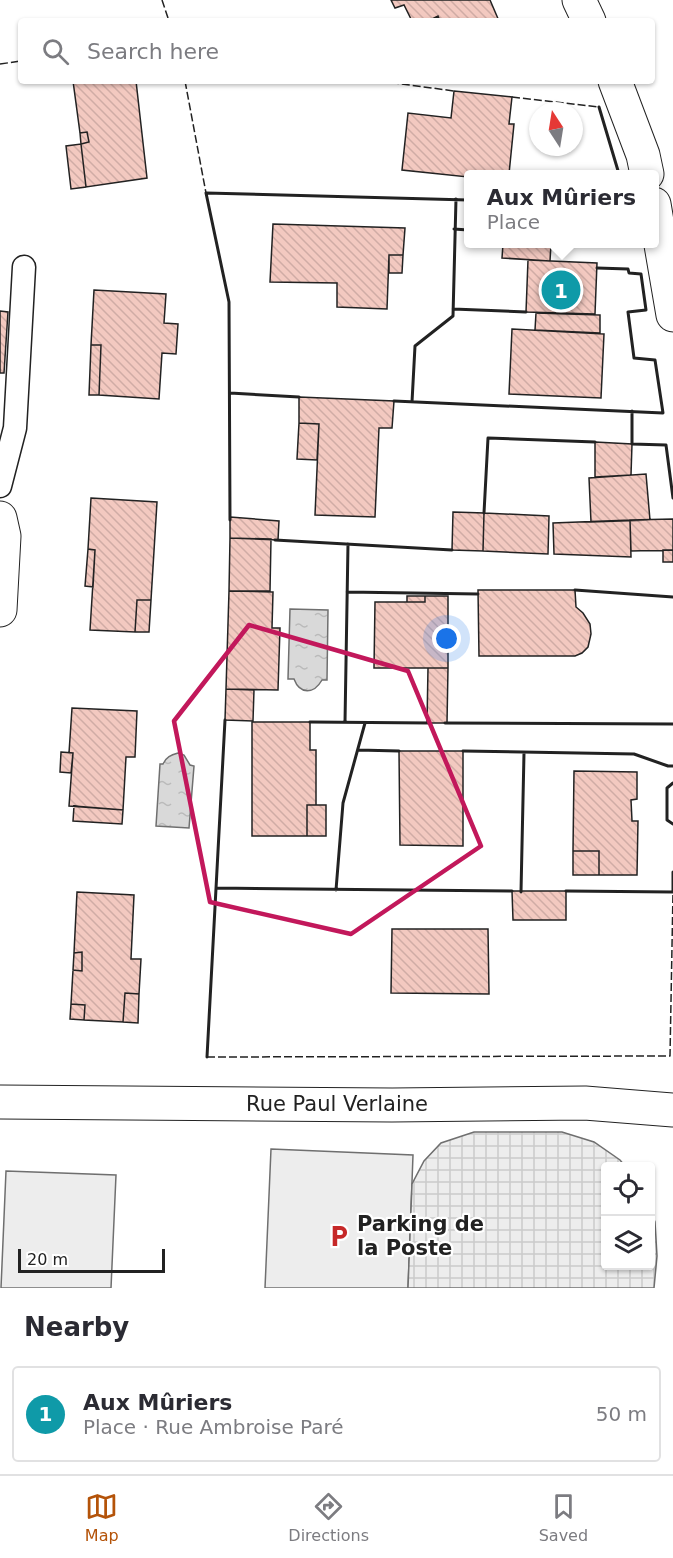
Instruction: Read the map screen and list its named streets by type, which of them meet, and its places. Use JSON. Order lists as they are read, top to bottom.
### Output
{
  "streets": {
    "street": ["Rue Paul Verlaine"]
  },
  "places": {
    "parking": ["Parking de la Poste"]
  },
  "scale_bar": "20 m",
  "north": "top",
  "page": {
    "search": "Search here",
    "popup": ["Aux Mûriers", "Place"],
    "pins": "1",
    "scale": "20 m",
    "heading": "Nearby",
    "list": [
      {
        "mark": "1",
        "name": "Aux Mûriers",
        "note": "Place · Rue Ambroise Paré",
        "value": "50 m"
      }
    ],
    "nav": ["Map", "Directions", "Saved"]
  }
}
